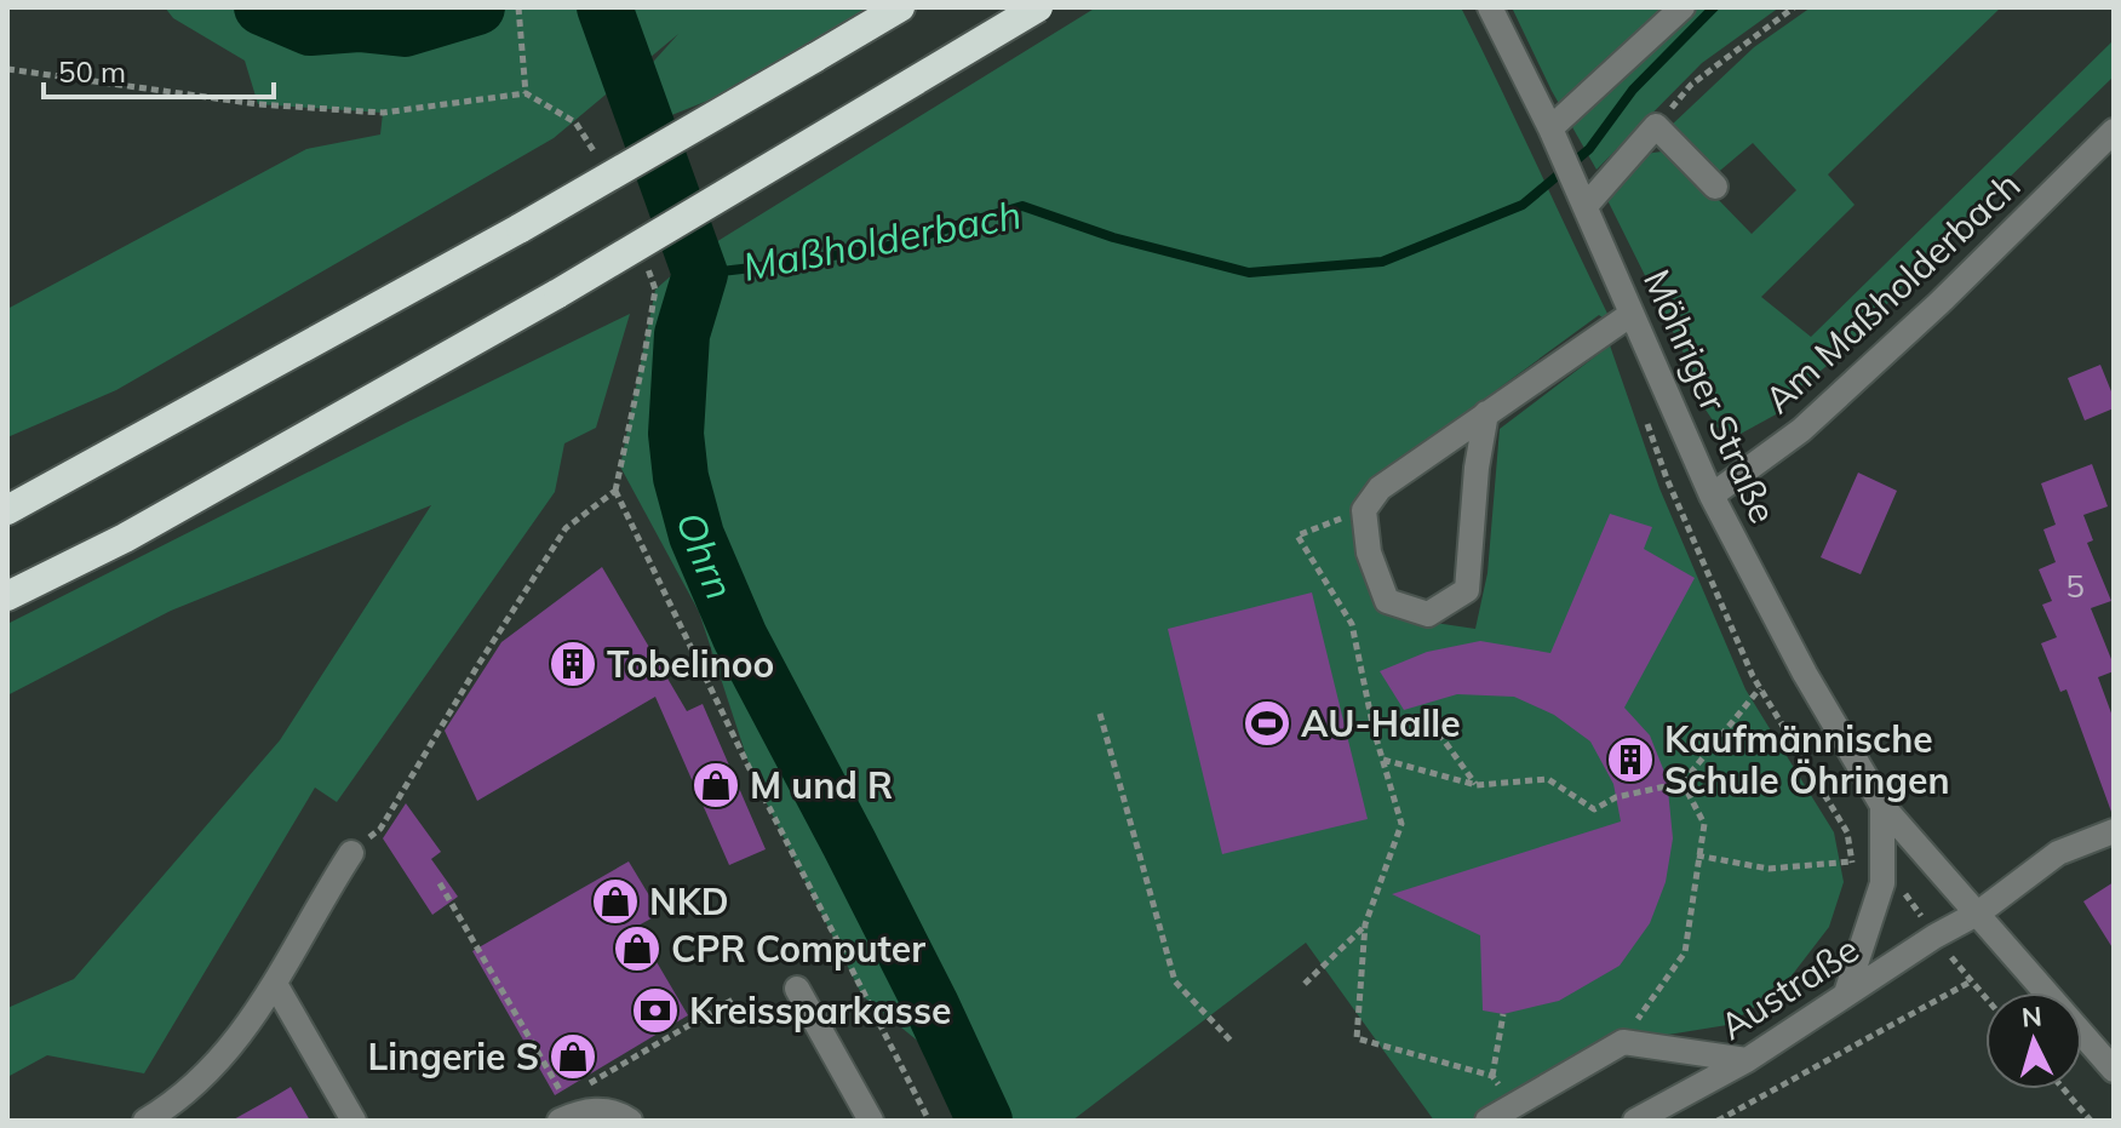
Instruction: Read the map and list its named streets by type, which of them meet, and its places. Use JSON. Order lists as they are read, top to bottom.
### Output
{
  "streets": {
    "street": ["Am Maßholderbach", "Möhriger Straße", "Austraße"]
  },
  "crossings": [
    ["Am Maßholderbach", "Möhriger Straße"],
    ["Möhriger Straße", "Austraße"]
  ],
  "water": ["Maßholderbach", "Ohrn"],
  "places": {
    "building": ["Tobelinoo", "Kaufmännische Schule Öhringen"],
    "sports": ["AU-Halle"],
    "shop": [
      "M und R",
      "NKD",
      "CPR Computer",
      "Lingerie S"
    ],
    "bank": ["Kreissparkasse"]
  },
  "house_numbers": ["5"],
  "scale_bar": "50 m",
  "north": "top"
}
